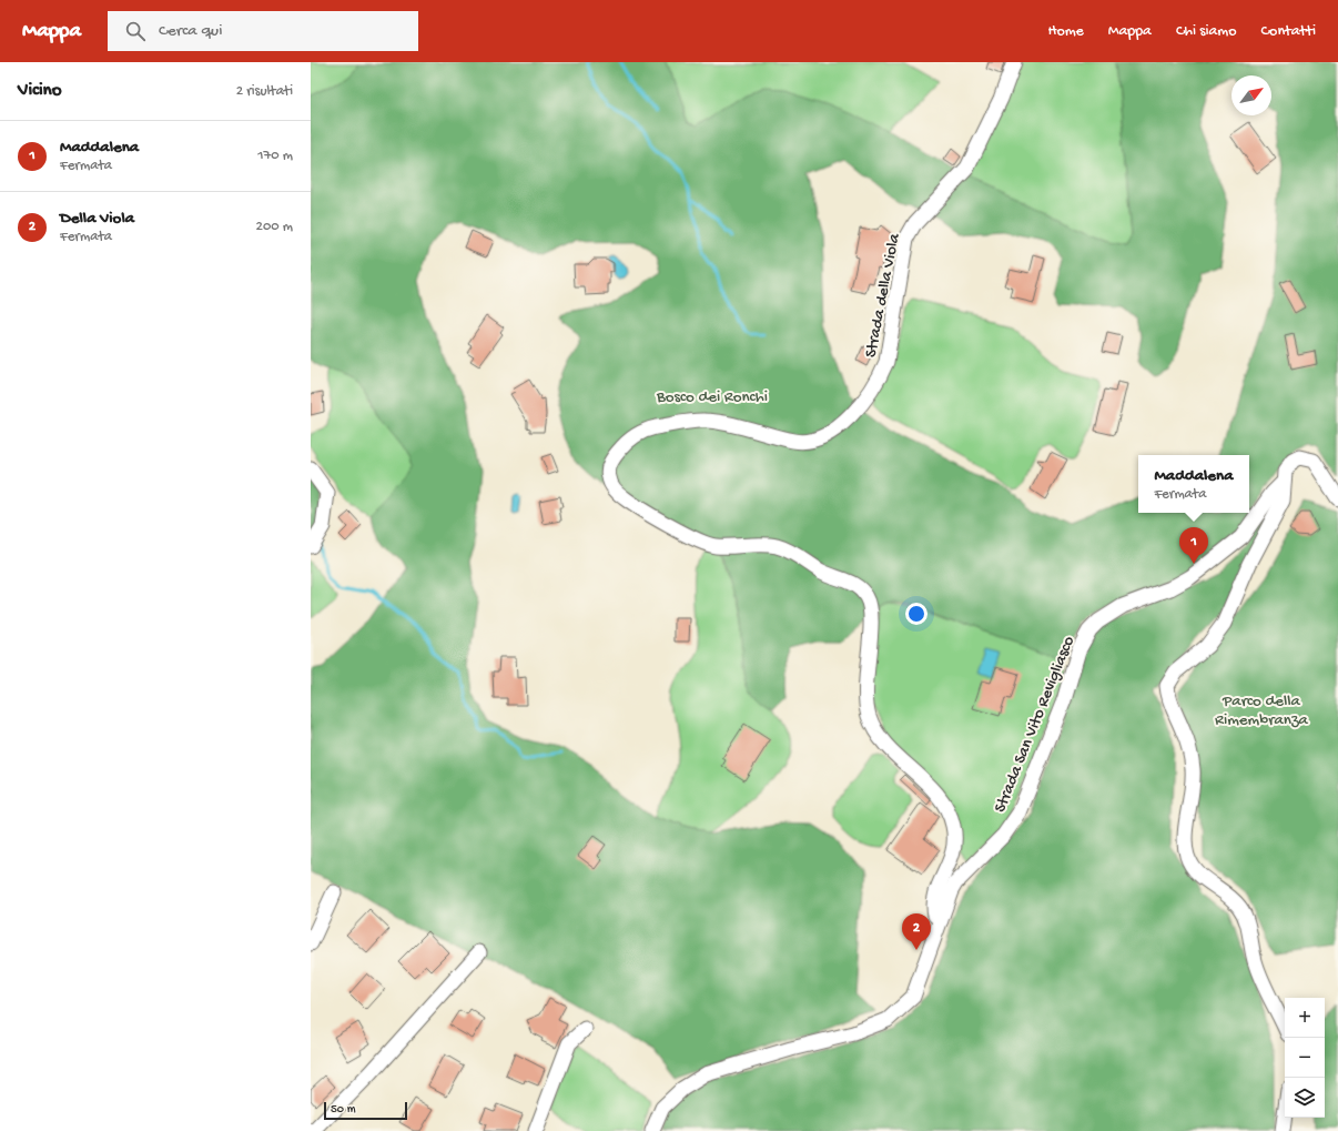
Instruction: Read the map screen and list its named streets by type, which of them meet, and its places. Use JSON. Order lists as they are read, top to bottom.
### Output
{
  "streets": {
    "street": ["Strada della Viola", "Strada San Vito Revigliasco"]
  },
  "crossings": [
    ["Strada della Viola", "Strada San Vito Revigliasco"]
  ],
  "parks": ["Bosco dei Ronchi", "Parco della Rimembranza"],
  "scale_bar": "50 m",
  "north": "top right",
  "page": {
    "header": "Mappa",
    "search": "Cerca qui",
    "nav": [
      "Home",
      "Mappa",
      "Chi siamo",
      "Contatti"
    ],
    "heading": ["Vicino", "2 risultati"],
    "list": [
      {
        "mark": "1",
        "name": "Maddalena",
        "note": "Fermata",
        "value": "170 m"
      },
      {
        "mark": "2",
        "name": "Della Viola",
        "note": "Fermata",
        "value": "200 m"
      }
    ],
    "popup": ["Maddalena", "Fermata"],
    "pins": ["1", "2"],
    "map_buttons": ["+", "−"],
    "scale": "50 m"
  }
}
